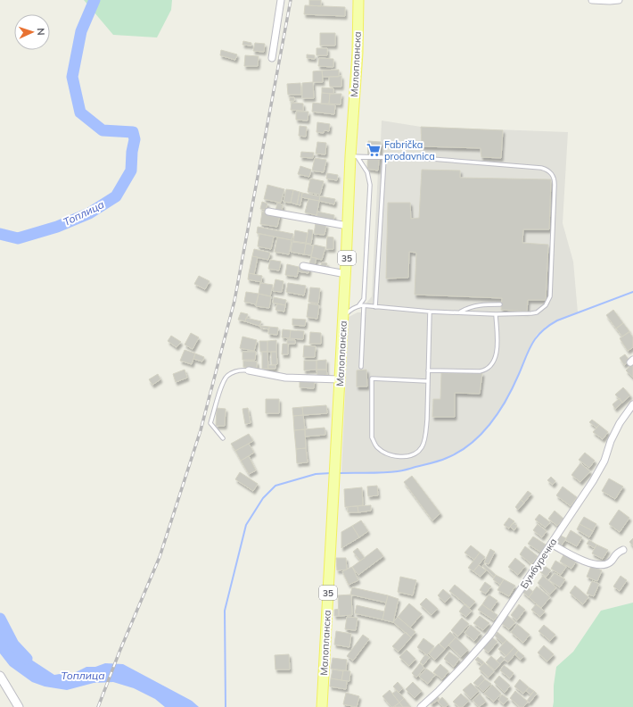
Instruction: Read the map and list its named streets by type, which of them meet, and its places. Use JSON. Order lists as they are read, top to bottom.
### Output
{
  "streets": {
    "main road": ["Малопланска", "35"],
    "street": ["Бумбуречка"]
  },
  "water": ["Топлица"],
  "places": {
    "supermarket": ["Fabrička prodavnica"]
  },
  "north": "right"
}
